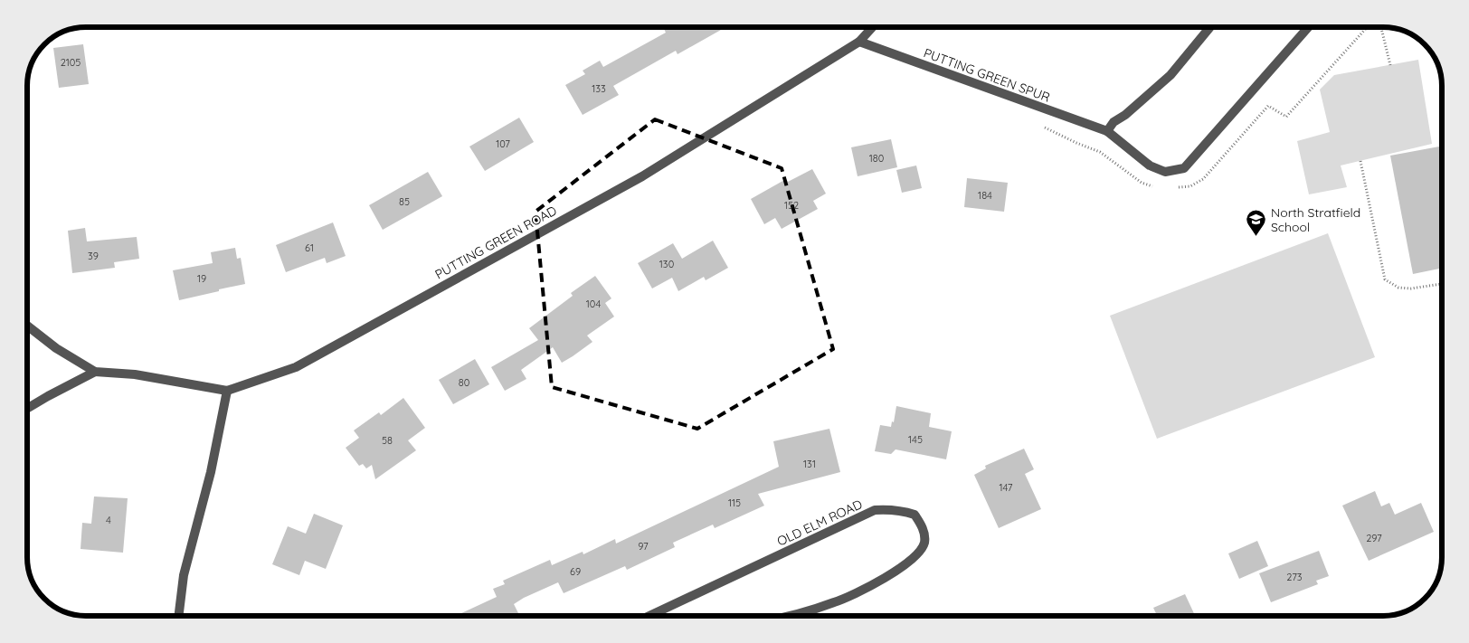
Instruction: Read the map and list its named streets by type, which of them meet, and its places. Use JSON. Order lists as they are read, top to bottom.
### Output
{
  "streets": {
    "street": ["PUTTING GREEN SPUR", "PUTTING GREEN ROAD", "OLD ELM ROAD"]
  },
  "crossings": [
    ["PUTTING GREEN SPUR", "PUTTING GREEN ROAD"]
  ],
  "places": {
    "school or university": ["North Stratfield School"]
  },
  "house_numbers": [
    "2105",
    "133",
    "107",
    "180",
    "184",
    "85",
    "152",
    "61",
    "39",
    "130",
    "19",
    "104",
    "80",
    "145",
    "58",
    "131",
    "147",
    "115",
    "4",
    "297",
    "97",
    "69",
    "273"
  ]
}
